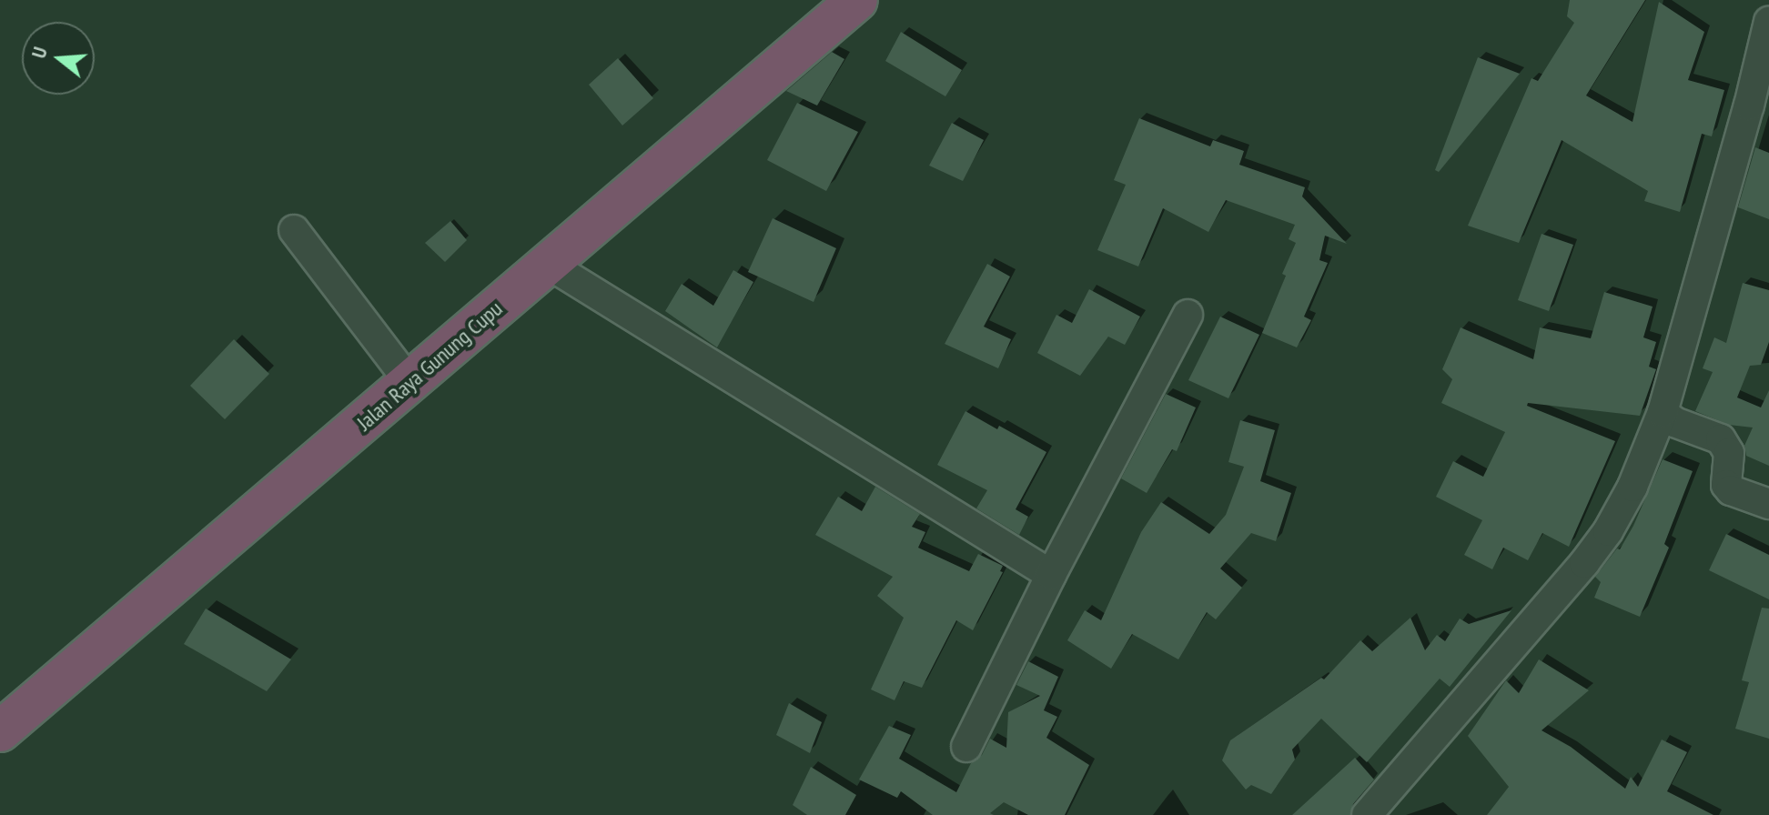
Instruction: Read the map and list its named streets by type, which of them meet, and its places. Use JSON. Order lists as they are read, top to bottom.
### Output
{
  "streets": {
    "highway": ["Jalan Raya Gunung Cupu"]
  },
  "north": "left"
}
